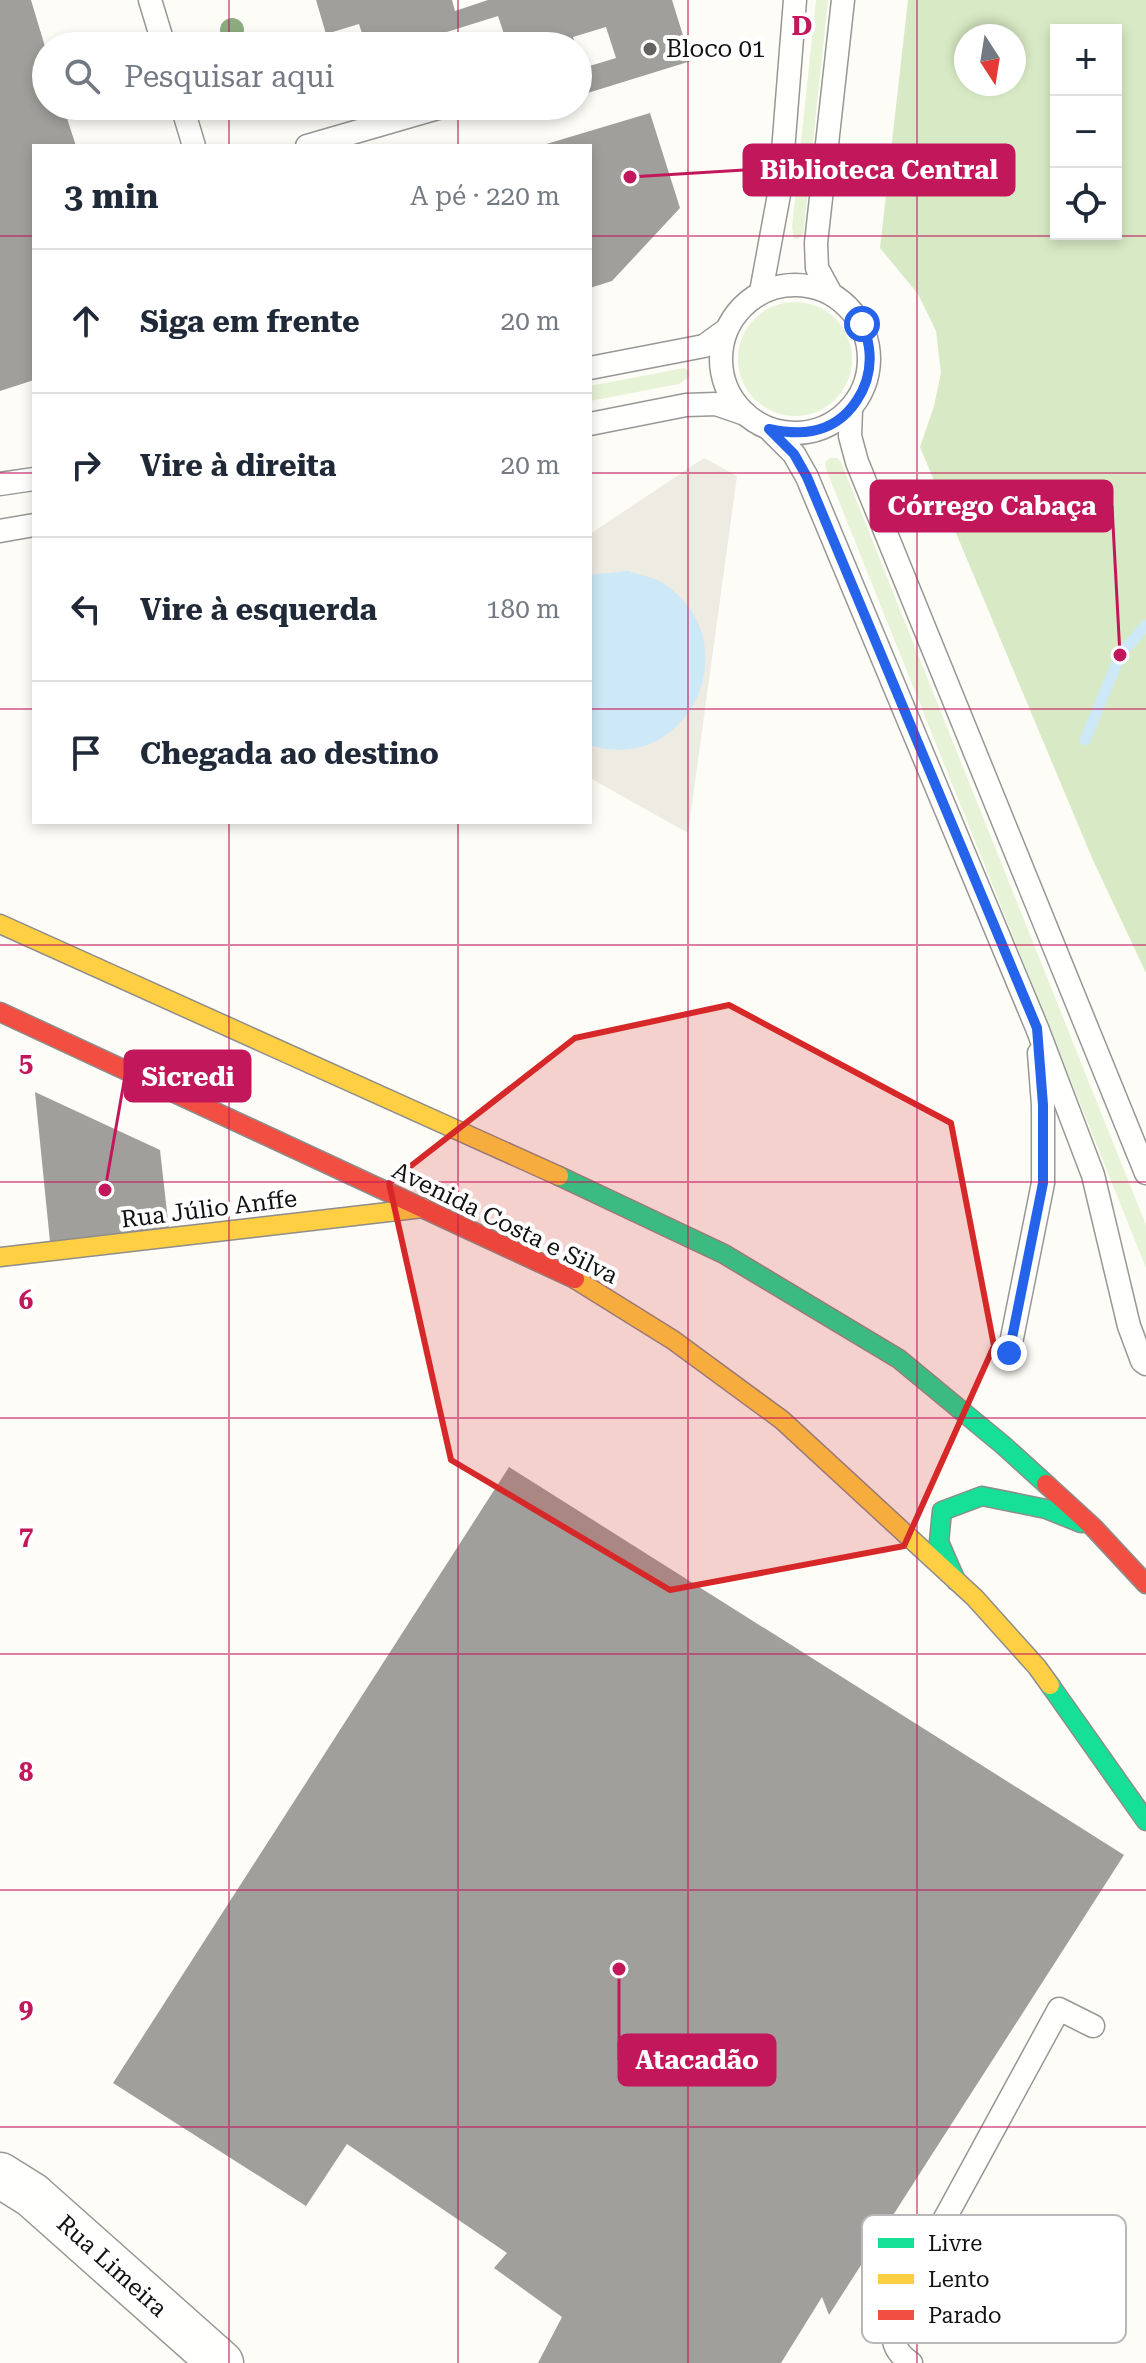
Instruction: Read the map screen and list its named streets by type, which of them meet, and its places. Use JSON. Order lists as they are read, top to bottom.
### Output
{
  "streets": {
    "main road": ["Rua Júlio Anffe", "Avenida Costa e Silva"],
    "street": ["Rua Limeira"]
  },
  "crossings": [
    ["Rua Júlio Anffe", "Avenida Costa e Silva"]
  ],
  "places": [
    "Bloco 01",
    "Biblioteca Central",
    "Córrego Cabaça",
    "Sicredi",
    "Atacadão"
  ],
  "legend": ["Livre", "Lento", "Parado"],
  "north": "bottom",
  "page": {
    "map_buttons": ["+", "−"],
    "search": "Pesquisar aqui",
    "heading": ["3 min", "A pé · 220 m"],
    "list": [
      ["Siga em frente", "20 m"],
      ["Vire à direita", "20 m"],
      ["Vire à esquerda", "180 m"],
      "Chegada ao destino"
    ]
  },
  "grid": {
    "columns": ["D"],
    "rows": [
      "5",
      "6",
      "7",
      "8",
      "9"
    ]
  }
}
